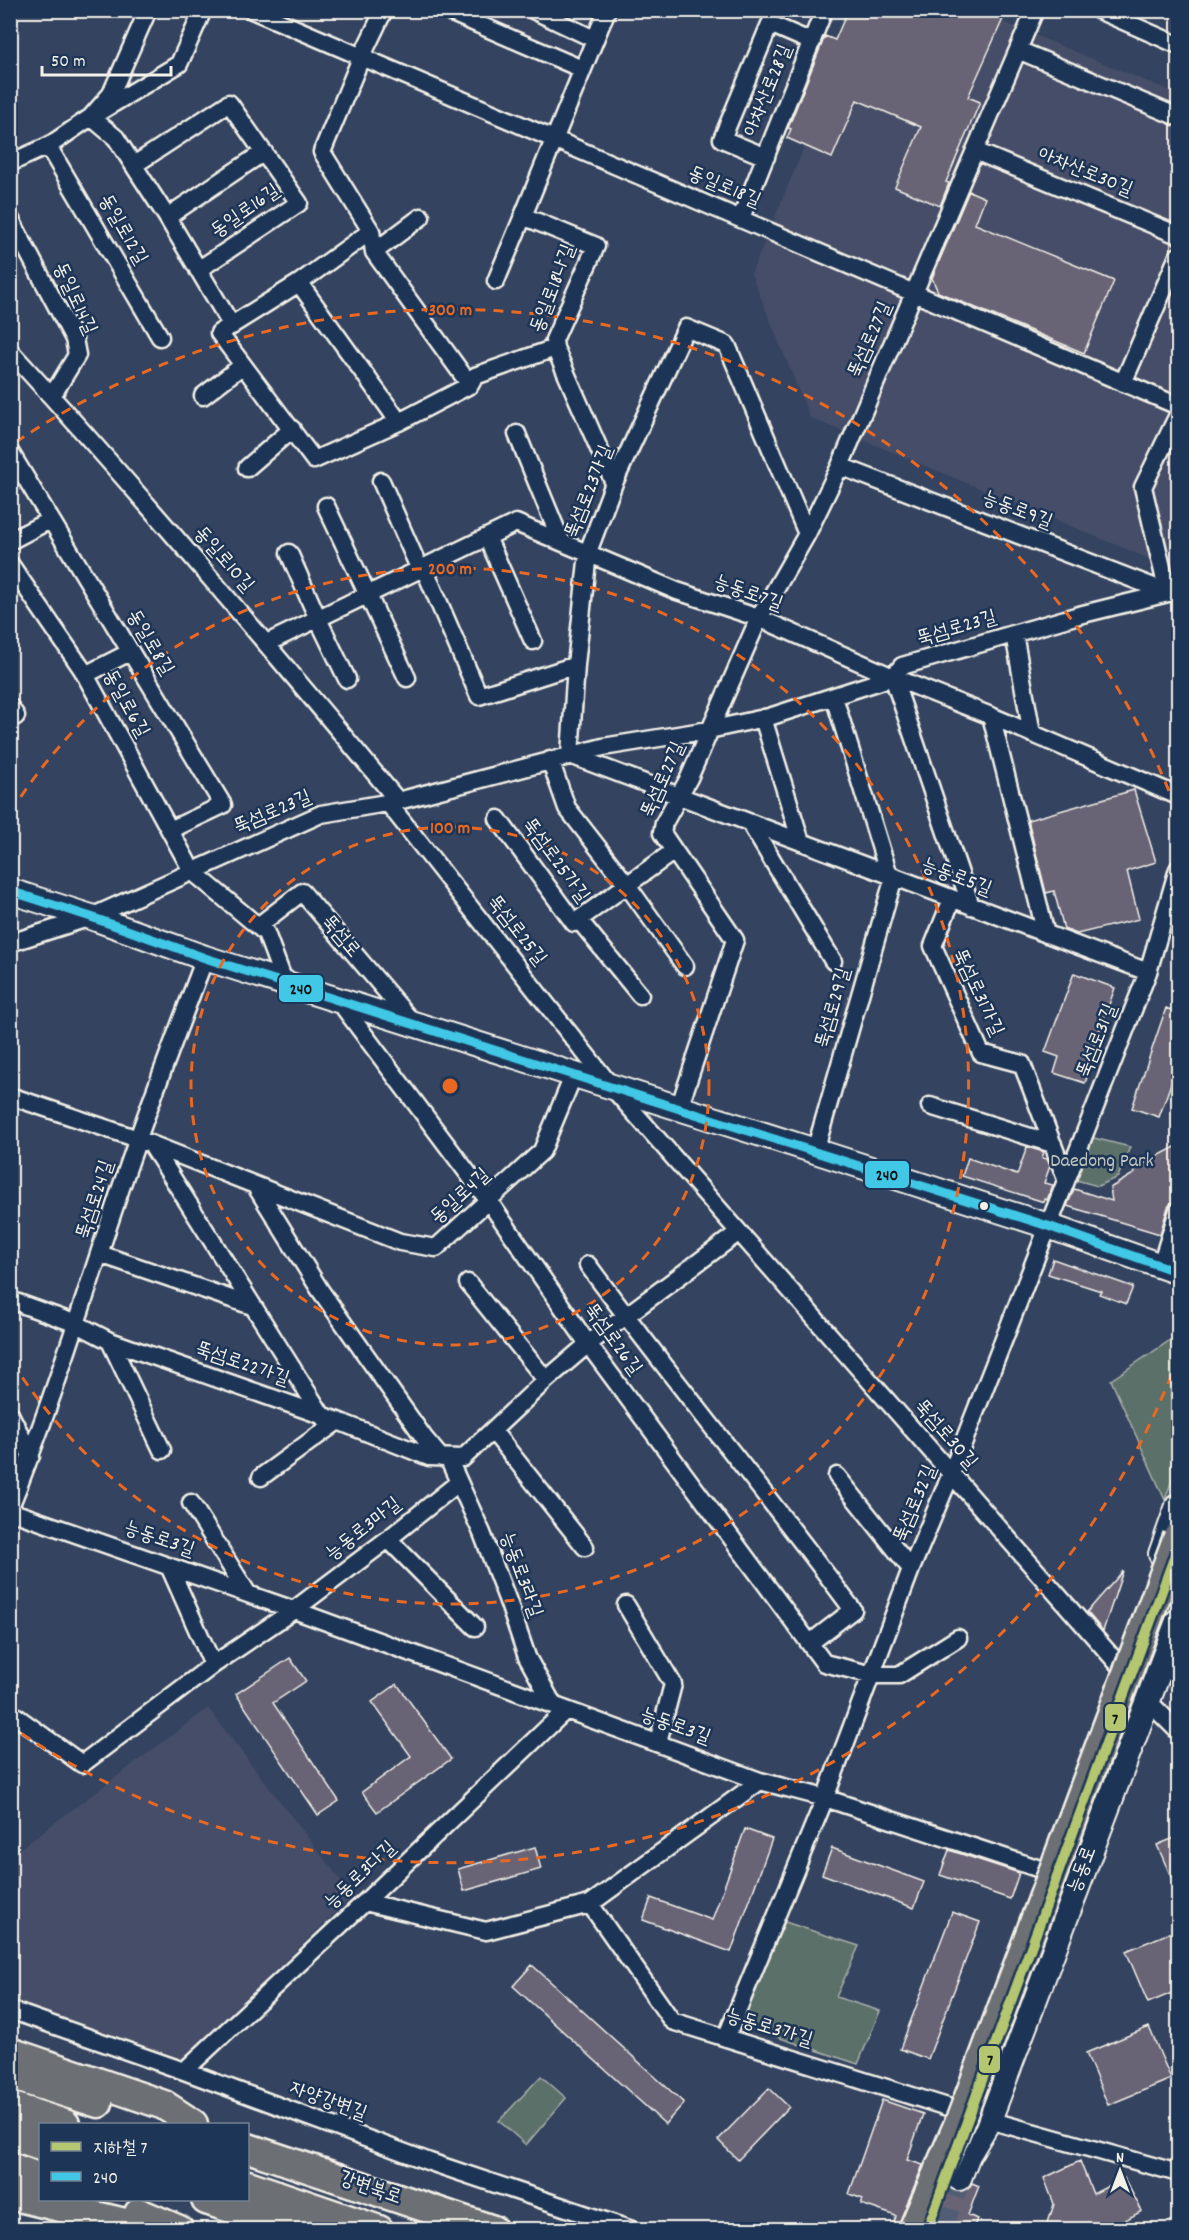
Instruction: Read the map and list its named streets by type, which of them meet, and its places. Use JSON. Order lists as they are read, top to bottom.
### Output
{
  "streets": {
    "highway": ["강변북로"],
    "main road": ["능동로"],
    "street": [
      "아차산로28길",
      "아차산로30길",
      "동일로18길",
      "동일로16길",
      "동일로12길",
      "동일로18나길",
      "동일로14길",
      "뚝섬로27길",
      "뚝섬로23가길",
      "능동로9길",
      "동일로10길",
      "능동로7길",
      "뚝섬로23길",
      "동일로8길",
      "동일로6길",
      "뚝섬로25가길",
      "능동로5길",
      "뚝섬로25길",
      "뚝섬로",
      "뚝섬로31가길",
      "뚝섬로29길",
      "뚝섬로31길",
      "동일로4길",
      "뚝섬로24길",
      "뚝섬로26길",
      "뚝섬로22가길",
      "뚝섬로30길",
      "뚝섬로32길",
      "능동로3마길",
      "능동로3길",
      "능동로3라길",
      "능동로3다길",
      "능동로3가길",
      "자양강변길"
    ]
  },
  "crossings": [
    ["아차산로28길", "동일로18길"],
    ["동일로18길", "뚝섬로27길"],
    ["동일로18나길", "뚝섬로23가길"],
    ["동일로14길", "동일로10길"],
    ["뚝섬로27길", "뚝섬로23가길"],
    ["뚝섬로27길", "능동로9길"],
    ["뚝섬로27길", "능동로7길"],
    ["뚝섬로27길", "뚝섬로23길"],
    ["뚝섬로27길", "뚝섬로25가길"],
    ["뚝섬로27길", "능동로5길"],
    ["뚝섬로23가길", "능동로7길"],
    ["뚝섬로23가길", "뚝섬로23길"],
    ["뚝섬로23가길", "능동로5길"],
    ["능동로9길", "뚝섬로23길"],
    ["동일로10길", "능동로7길"],
    ["동일로10길", "뚝섬로23길"],
    ["동일로10길", "뚝섬로25길"],
    ["능동로7길", "뚝섬로23길"],
    ["뚝섬로23길", "동일로6길"],
    ["뚝섬로23길", "능동로5길"],
    ["뚝섬로23길", "뚝섬로25길"],
    ["동일로8길", "동일로6길"],
    ["능동로5길", "뚝섬로31가길"],
    ["능동로5길", "뚝섬로29길"],
    ["능동로5길", "뚝섬로31길"],
    ["뚝섬로25길", "뚝섬로30길"],
    ["뚝섬로31가길", "뚝섬로31길"],
    ["뚝섬로31길", "뚝섬로32길"],
    ["동일로4길", "뚝섬로24길"],
    ["동일로4길", "뚝섬로26길"],
    ["뚝섬로24길", "뚝섬로22가길"],
    ["뚝섬로24길", "능동로3길"],
    ["뚝섬로26길", "뚝섬로32길"],
    ["뚝섬로22가길", "능동로3라길"],
    ["뚝섬로30길", "뚝섬로32길"],
    ["뚝섬로30길", "능동로"],
    ["뚝섬로32길", "능동로3길"],
    ["뚝섬로32길", "능동로3가길"],
    ["능동로3마길", "능동로3길"],
    ["능동로3마길", "능동로3라길"],
    ["능동로3길", "능동로3라길"],
    ["능동로3길", "능동로"],
    ["능동로3길", "능동로3다길"],
    ["능동로3라길", "능동로3다길"],
    ["능동로", "능동로3가길"],
    ["능동로3다길", "자양강변길"]
  ],
  "parks": ["Daedong Park"],
  "lines": ["transit line 240", "metro line 7"],
  "legend": ["지하철 7", "240"],
  "scale_bar": "50 m",
  "north": "top",
  "rings": ["300 m", "200 m", "100 m"]
}
